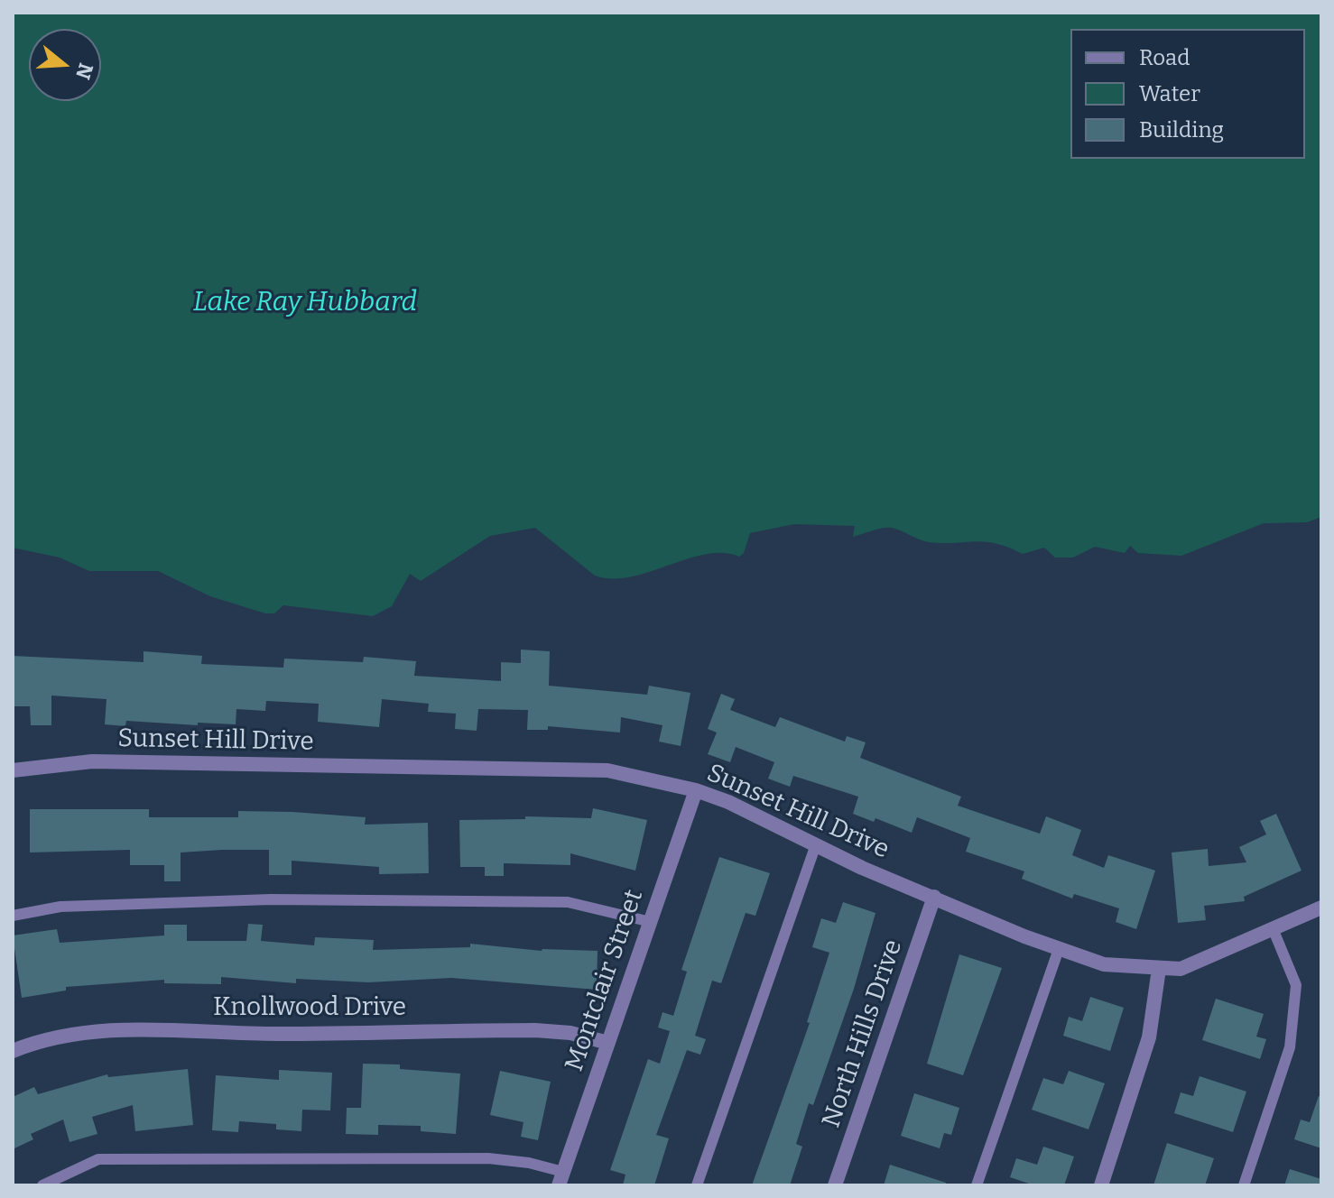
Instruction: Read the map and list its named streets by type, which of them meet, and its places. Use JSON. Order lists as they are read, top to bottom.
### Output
{
  "streets": {
    "street": [
      "Sunset Hill Drive",
      "Montclair Street",
      "Knollwood Drive",
      "North Hills Drive"
    ]
  },
  "crossings": [
    ["Sunset Hill Drive", "Montclair Street"],
    ["Sunset Hill Drive", "North Hills Drive"],
    ["Montclair Street", "Knollwood Drive"]
  ],
  "water": ["Lake Ray Hubbard"],
  "legend": ["Road", "Water", "Building"],
  "north": "right"
}
